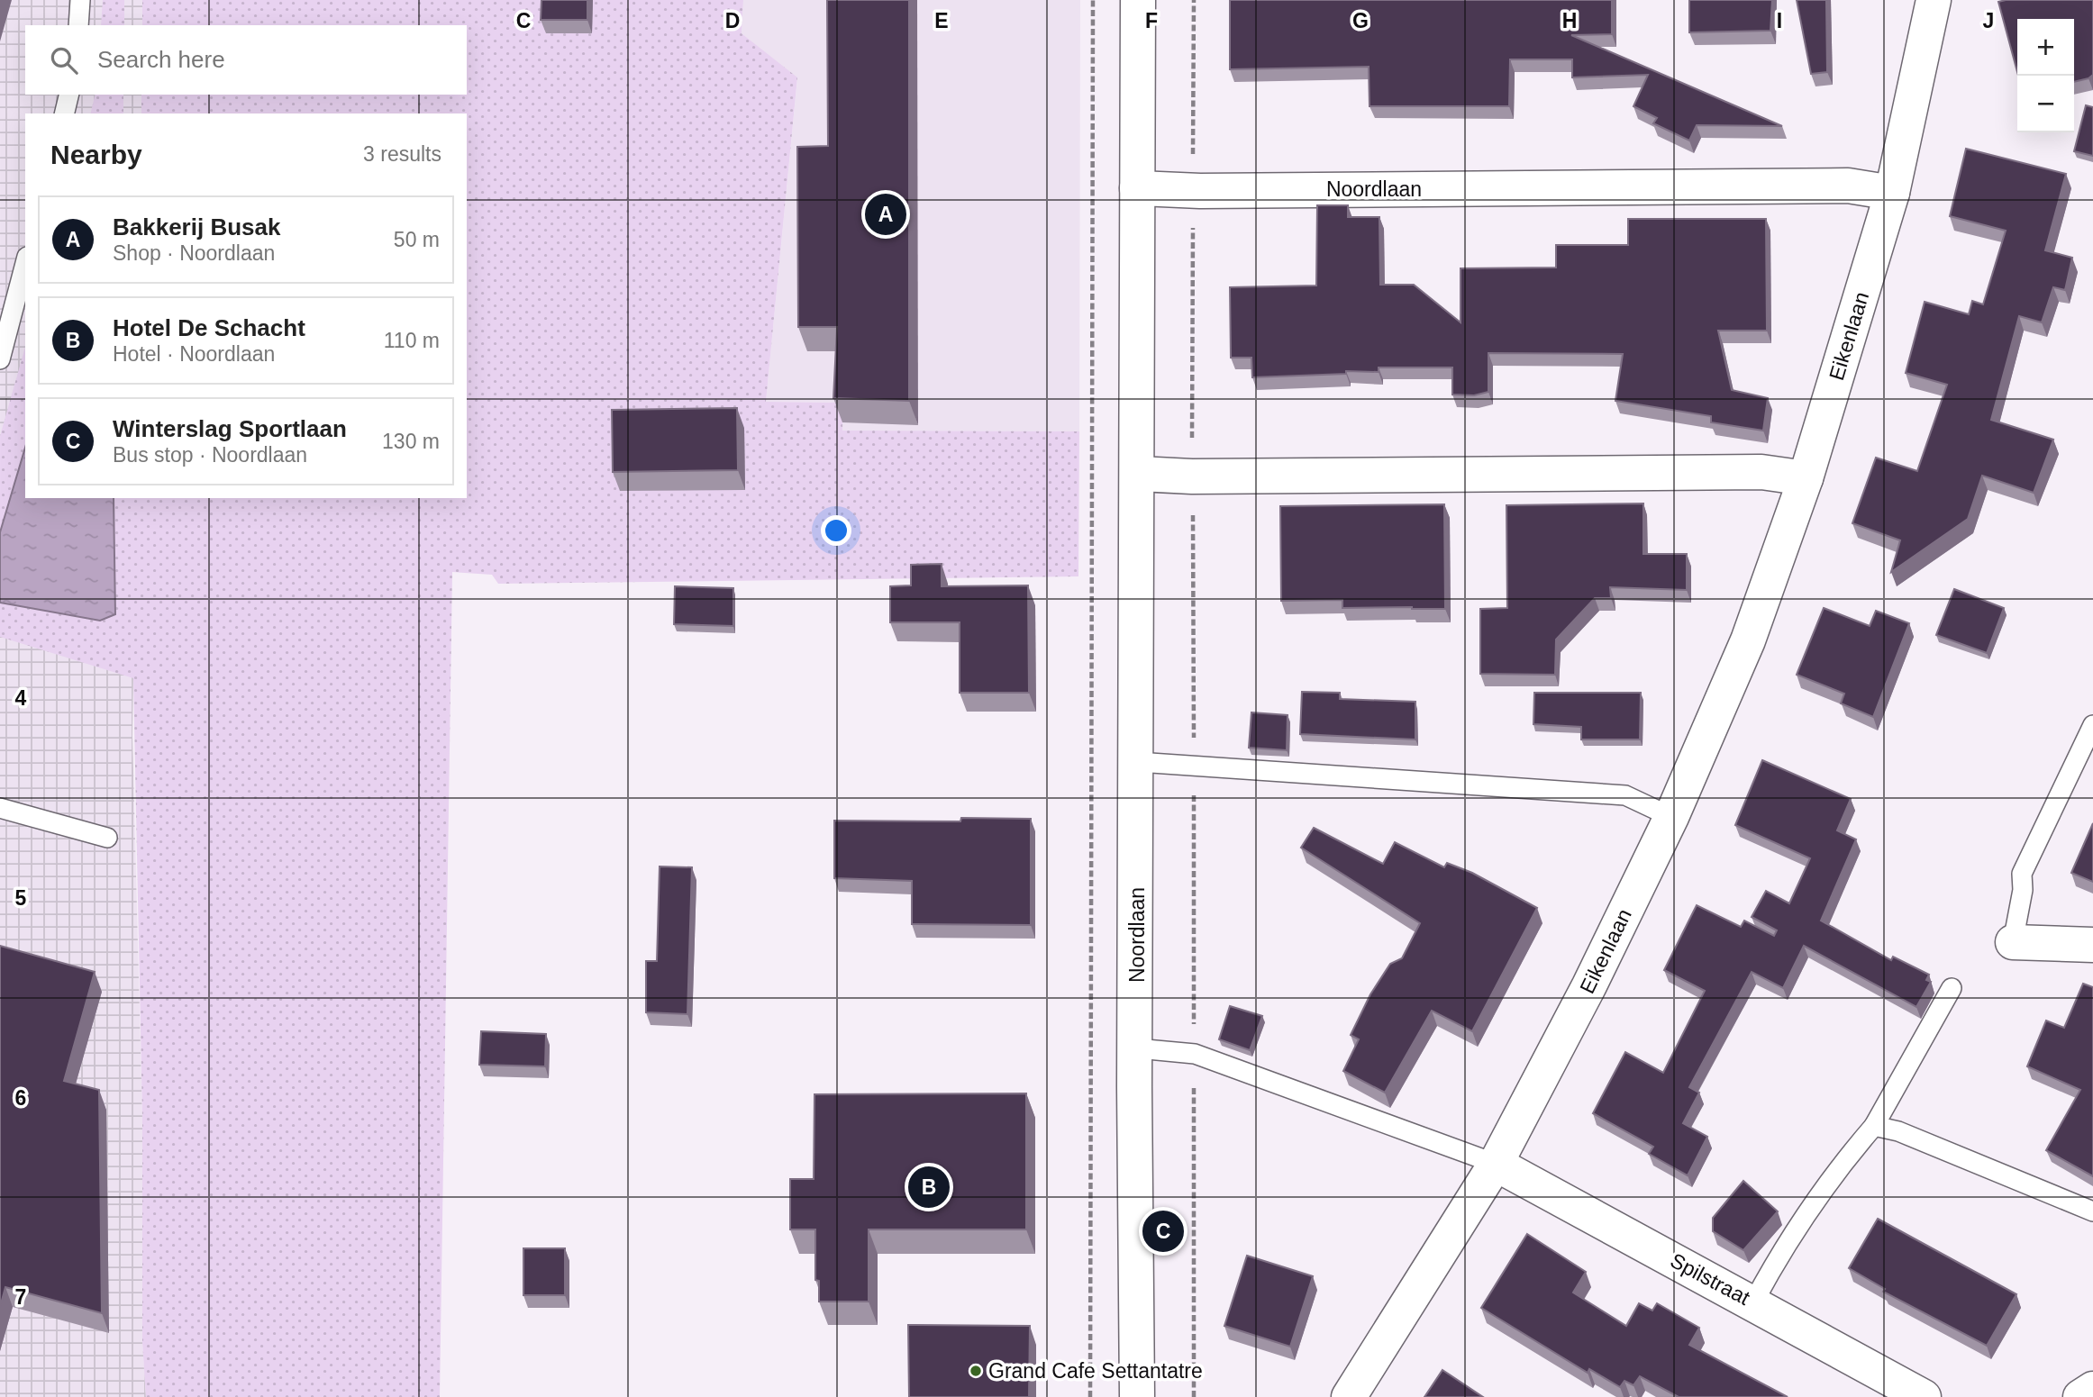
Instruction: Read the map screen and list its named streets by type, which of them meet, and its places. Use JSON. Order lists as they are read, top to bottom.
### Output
{
  "streets": {
    "street": ["Noordlaan", "Eikenlaan", "Spilstraat"]
  },
  "crossings": [
    ["Noordlaan", "Eikenlaan"],
    ["Eikenlaan", "Spilstraat"]
  ],
  "places": ["Grand Cafe Settantatre"],
  "page": {
    "map_buttons": ["+", "−"],
    "search": "Search here",
    "heading": ["Nearby", "3 results"],
    "pins": ["A", "B", "C"],
    "list": [
      {
        "mark": "A",
        "name": "Bakkerij Busak",
        "note": "Shop · Noordlaan",
        "value": "50 m"
      },
      {
        "mark": "B",
        "name": "Hotel De Schacht",
        "note": "Hotel · Noordlaan",
        "value": "110 m"
      },
      {
        "mark": "C",
        "name": "Winterslag Sportlaan",
        "note": "Bus stop · Noordlaan",
        "value": "130 m"
      }
    ]
  },
  "grid": {
    "columns": [
      "C",
      "D",
      "E",
      "F",
      "G",
      "H",
      "I",
      "J"
    ],
    "rows": [
      "4",
      "5",
      "6",
      "7"
    ]
  }
}
